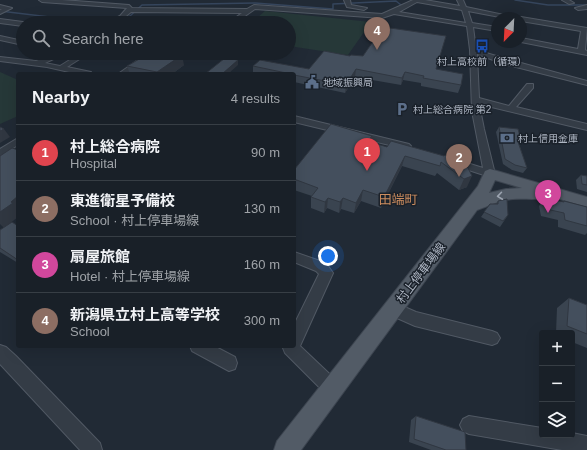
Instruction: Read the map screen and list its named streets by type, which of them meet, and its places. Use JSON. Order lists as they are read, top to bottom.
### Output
{
  "streets": {
    "main road": ["村上停車場線"]
  },
  "districts": ["田端町"],
  "places": {
    "bus stop": ["村上高校前（循環）"],
    "public building": ["地域振興局"],
    "parking": ["村上総合病院 第2"],
    "bank": ["村上信用金庫"]
  },
  "north": "bottom left",
  "page": {
    "search": "Search here",
    "pins": [
      "4",
      "1",
      "2",
      "3"
    ],
    "heading": ["Nearby", "4 results"],
    "list": [
      {
        "mark": "1",
        "name": "村上総合病院",
        "note": "Hospital",
        "value": "90 m"
      },
      {
        "mark": "2",
        "name": "東進衛星予備校",
        "note": "School · 村上停車場線",
        "value": "130 m"
      },
      {
        "mark": "3",
        "name": "扇屋旅館",
        "note": "Hotel · 村上停車場線",
        "value": "160 m"
      },
      {
        "mark": "4",
        "name": "新潟県立村上高等学校",
        "note": "School",
        "value": "300 m"
      }
    ],
    "map_buttons": ["+", "−"]
  }
}
